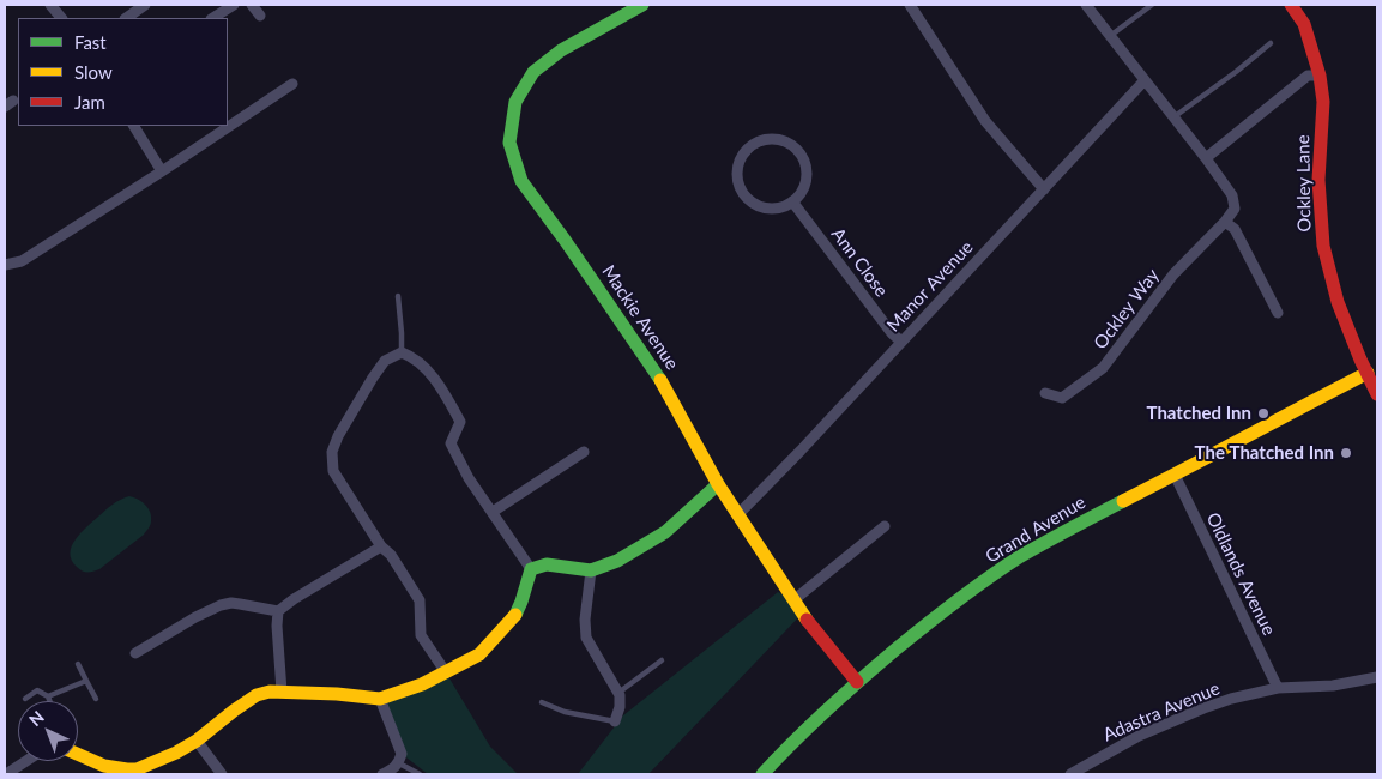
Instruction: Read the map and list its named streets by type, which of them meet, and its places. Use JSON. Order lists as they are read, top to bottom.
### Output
{
  "streets": {
    "street": [
      "Ockley Lane",
      "Ann Close",
      "Manor Avenue",
      "Ockley Way",
      "Mackie Avenue",
      "Grand Avenue",
      "Oldlands Avenue",
      "Adastra Avenue"
    ]
  },
  "crossings": [
    ["Ockley Lane", "Grand Avenue"],
    ["Ann Close", "Manor Avenue"],
    ["Manor Avenue", "Ockley Way"],
    ["Manor Avenue", "Mackie Avenue"],
    ["Mackie Avenue", "Grand Avenue"],
    ["Grand Avenue", "Oldlands Avenue"],
    ["Oldlands Avenue", "Adastra Avenue"]
  ],
  "places": ["Thatched Inn", "The Thatched Inn"],
  "legend": ["Fast", "Slow", "Jam"],
  "north": "top left"
}
